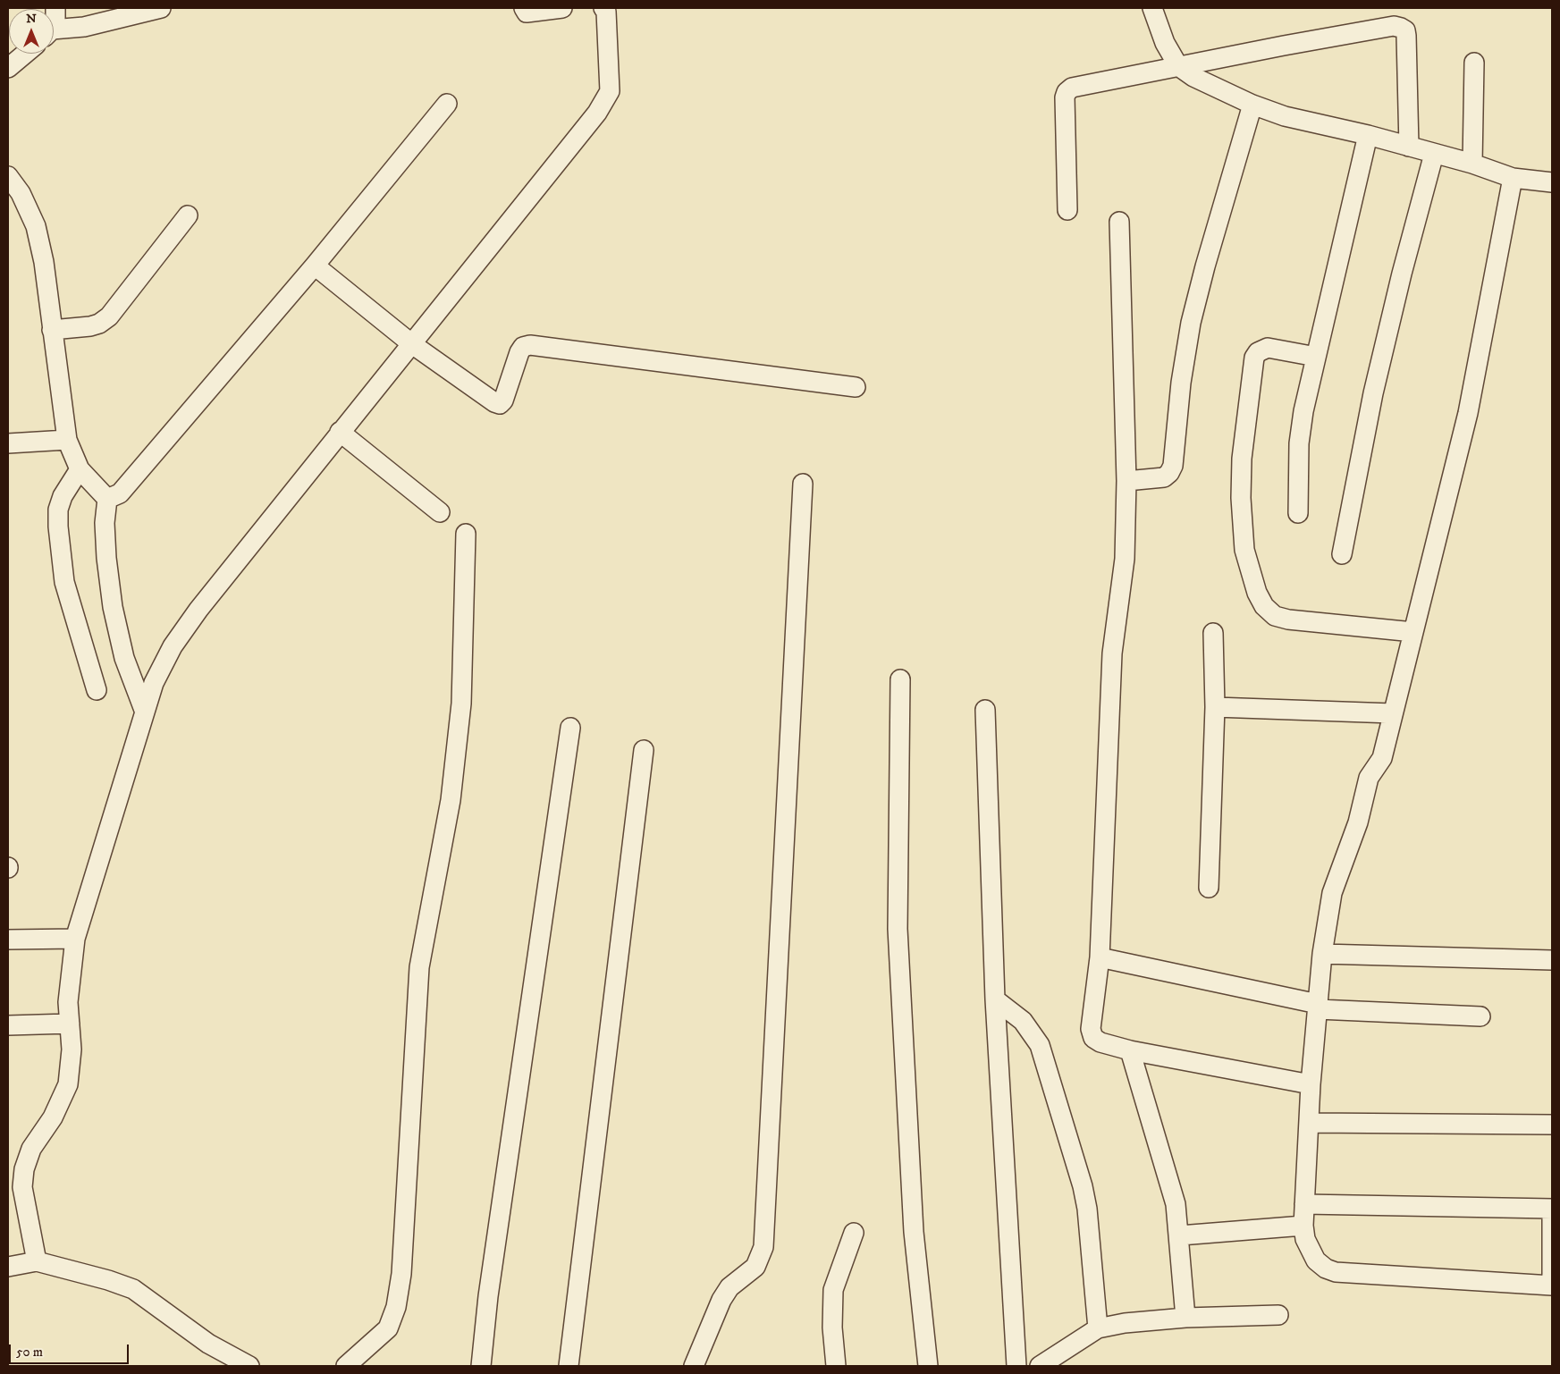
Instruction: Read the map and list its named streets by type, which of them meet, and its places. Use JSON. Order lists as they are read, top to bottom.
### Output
{
  "scale_bar": "50 m",
  "north": "top"
}
